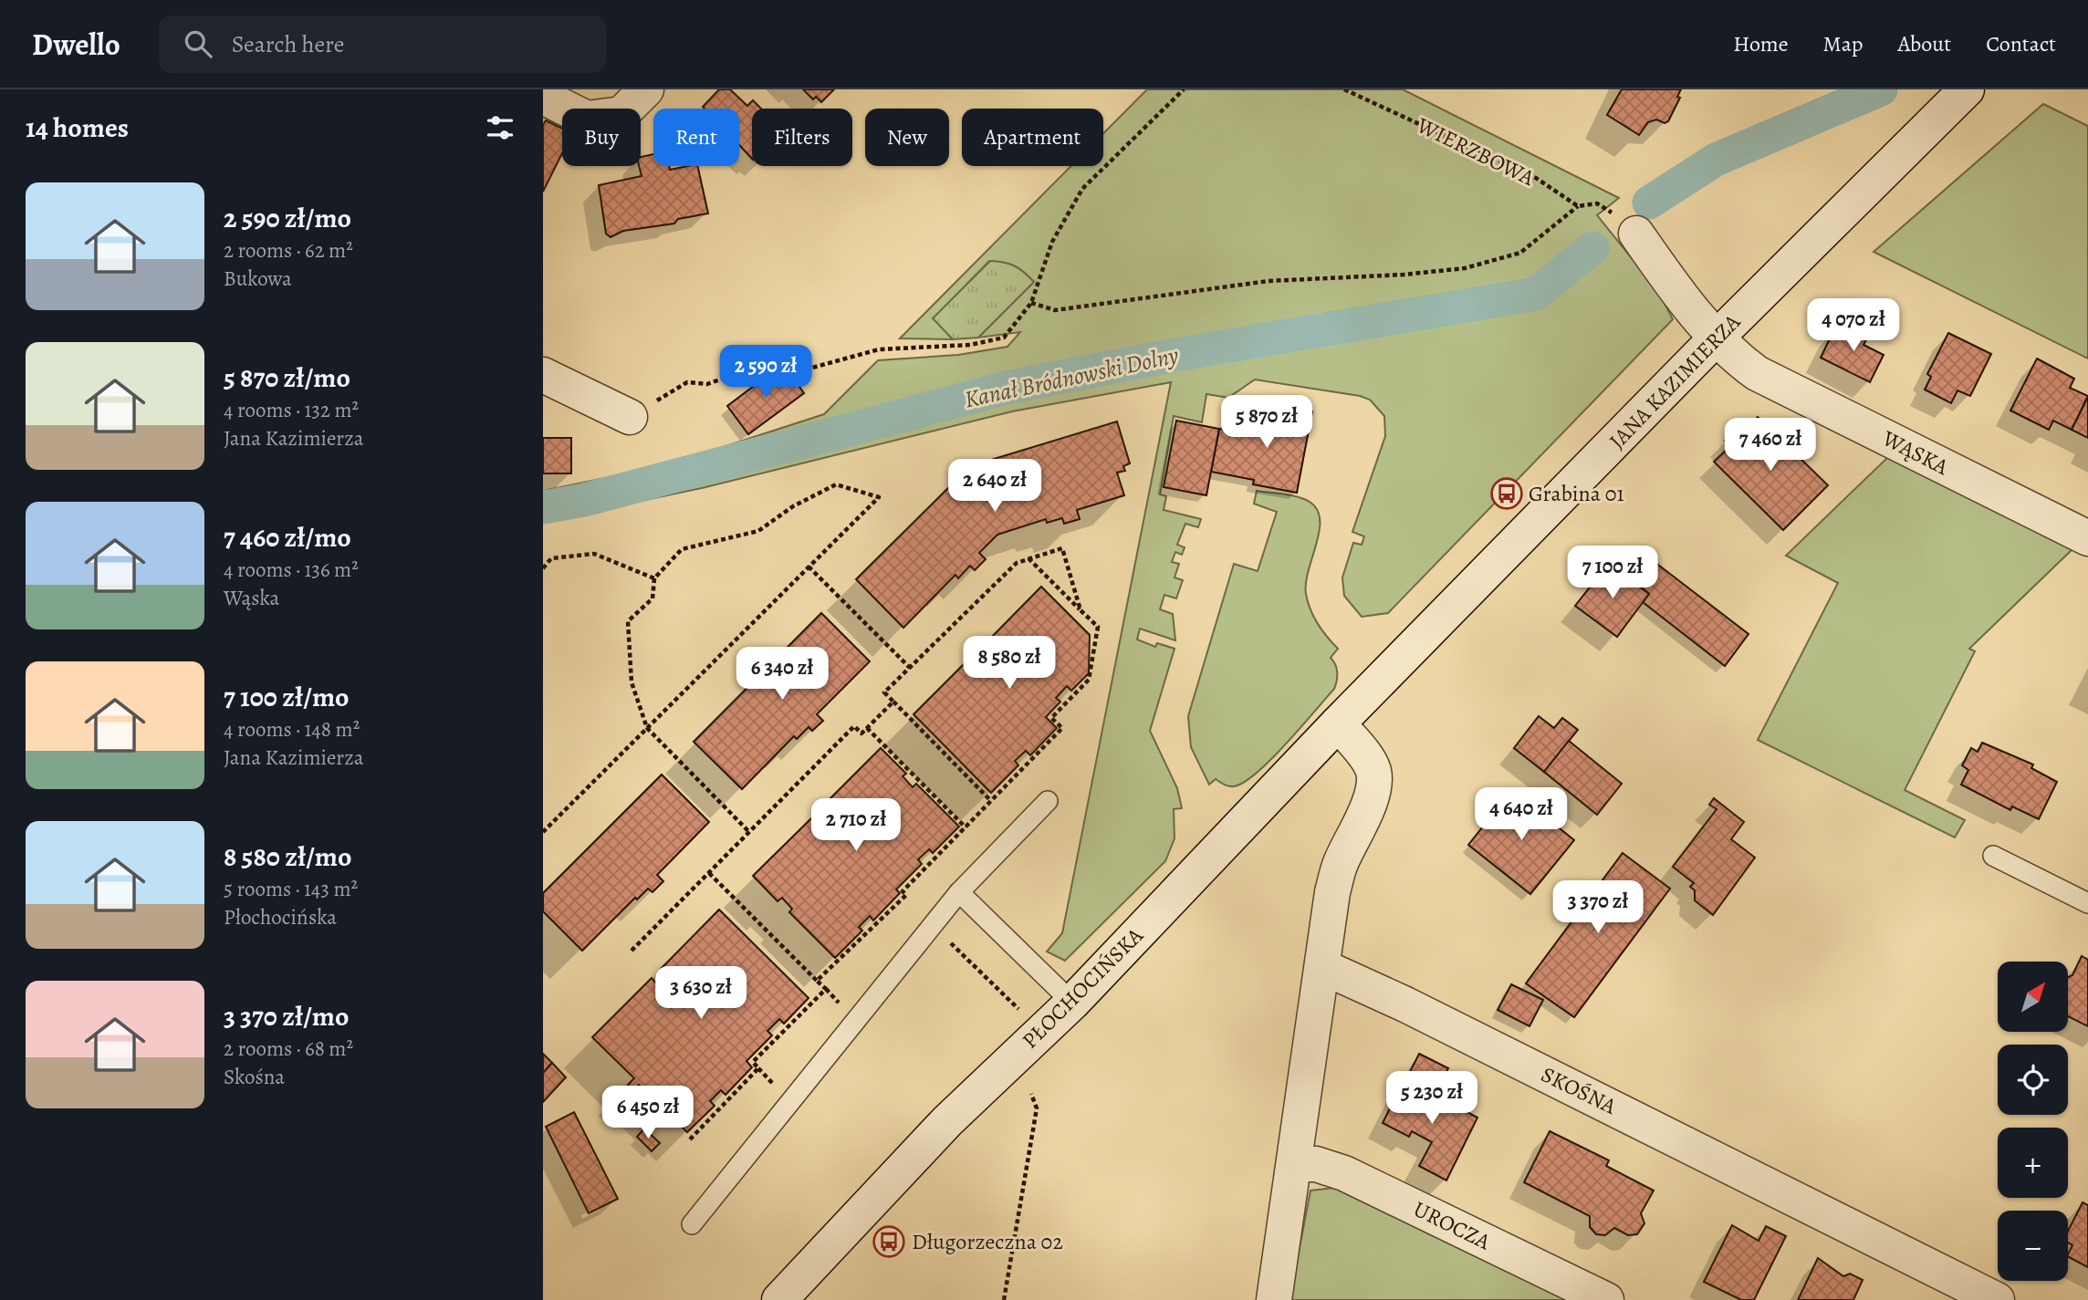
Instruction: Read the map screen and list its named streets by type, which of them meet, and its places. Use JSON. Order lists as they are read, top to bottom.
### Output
{
  "streets": {
    "street": [
      "JANA KAZIMIERZA",
      "WĄSKA",
      "PŁOCHOCIŃSKA",
      "SKOŚNA",
      "UROCZA"
    ],
    "path": ["WIERZBOWA"]
  },
  "crossings": [
    ["JANA KAZIMIERZA", "WĄSKA"],
    ["JANA KAZIMIERZA", "PŁOCHOCIŃSKA"]
  ],
  "water": ["Kanał Bródnowski Dolny"],
  "places": {
    "bus stop": ["Grabina 01", "Długorzeczna 02"]
  },
  "north": "top right",
  "page": {
    "header": "Dwello",
    "search": "Search here",
    "nav": [
      "Home",
      "Map",
      "About",
      "Contact"
    ],
    "heading": "14 homes",
    "chip": [
      "Buy",
      "Rent",
      "Filters",
      "New",
      "Apartment"
    ],
    "list": [
      {
        "name": "2 590 zł/mo",
        "note": "2 rooms · 62 m² · Bukowa"
      },
      {
        "name": "5 870 zł/mo",
        "note": "4 rooms · 132 m² · Jana Kazimierza"
      },
      {
        "name": "7 460 zł/mo",
        "note": "4 rooms · 136 m² · Wąska"
      },
      {
        "name": "7 100 zł/mo",
        "note": "4 rooms · 148 m² · Jana Kazimierza"
      },
      {
        "name": "8 580 zł/mo",
        "note": "5 rooms · 143 m² · Płochocińska"
      },
      {
        "name": "3 370 zł/mo",
        "note": "2 rooms · 68 m² · Skośna"
      }
    ],
    "price": [
      "4 070 zł",
      "2 590 zł",
      "5 870 zł",
      "7 460 zł",
      "2 640 zł",
      "7 100 zł",
      "8 580 zł",
      "6 340 zł",
      "4 640 zł",
      "2 710 zł",
      "3 370 zł",
      "3 630 zł",
      "5 230 zł",
      "6 450 zł"
    ],
    "map_buttons": ["+", "−"]
  }
}
